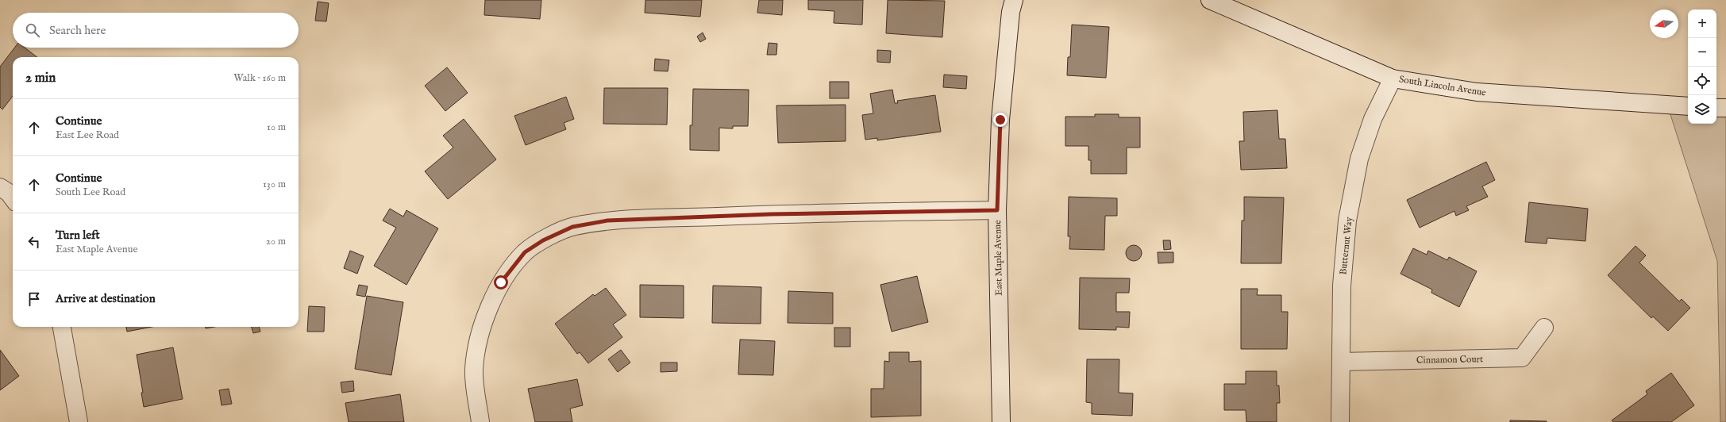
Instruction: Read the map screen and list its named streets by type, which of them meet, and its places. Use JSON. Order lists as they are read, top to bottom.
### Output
{
  "streets": {
    "street": [
      "South Lincoln Avenue",
      "Butternut Way",
      "East Maple Avenue",
      "Cinnamon Court"
    ]
  },
  "crossings": [
    ["South Lincoln Avenue", "Butternut Way"],
    ["Butternut Way", "Cinnamon Court"]
  ],
  "north": "left",
  "page": {
    "map_buttons": ["+", "−"],
    "search": "Search here",
    "heading": ["2 min", "Walk · 160 m"],
    "list": [
      ["Continue", "East Lee Road", "10 m"],
      ["Continue", "South Lee Road", "130 m"],
      ["Turn left", "East Maple Avenue", "20 m"],
      "Arrive at destination"
    ]
  }
}
